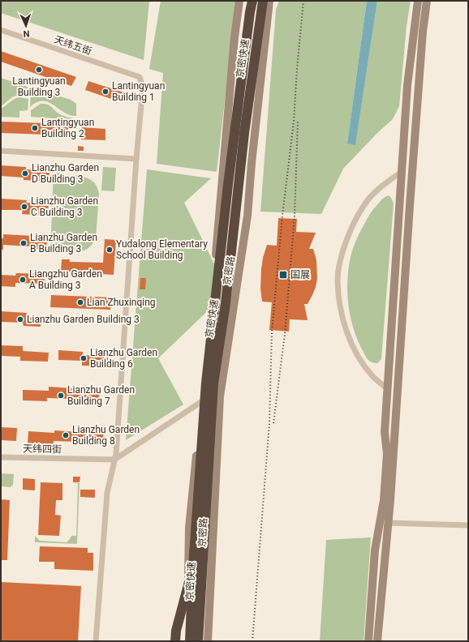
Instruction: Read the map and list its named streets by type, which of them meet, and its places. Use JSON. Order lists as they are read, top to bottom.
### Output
{
  "streets": {
    "highway": ["京密快速"],
    "street": ["天纬五街", "京密路", "天纬四街"]
  },
  "places": {
    "other": [
      "Lantingyuan Building 3",
      "Lantingyuan Building 1",
      "Lantingyuan Building 2",
      "Lianzhu Garden D Building 3",
      "Lianzhu Garden C Building 3",
      "Lianzhu Garden B Building 3",
      "Yudalong Elementary School Building",
      "Liangzhu Garden A Building 3",
      "Lian Zhuxinqing",
      "Lianzhu Garden Building 3",
      "Lianzhu Garden Building 6",
      "Lianzhu Garden Building 7",
      "Lianzhu Garden Building 8"
    ],
    "transit": ["国展"]
  },
  "north": "bottom"
}
